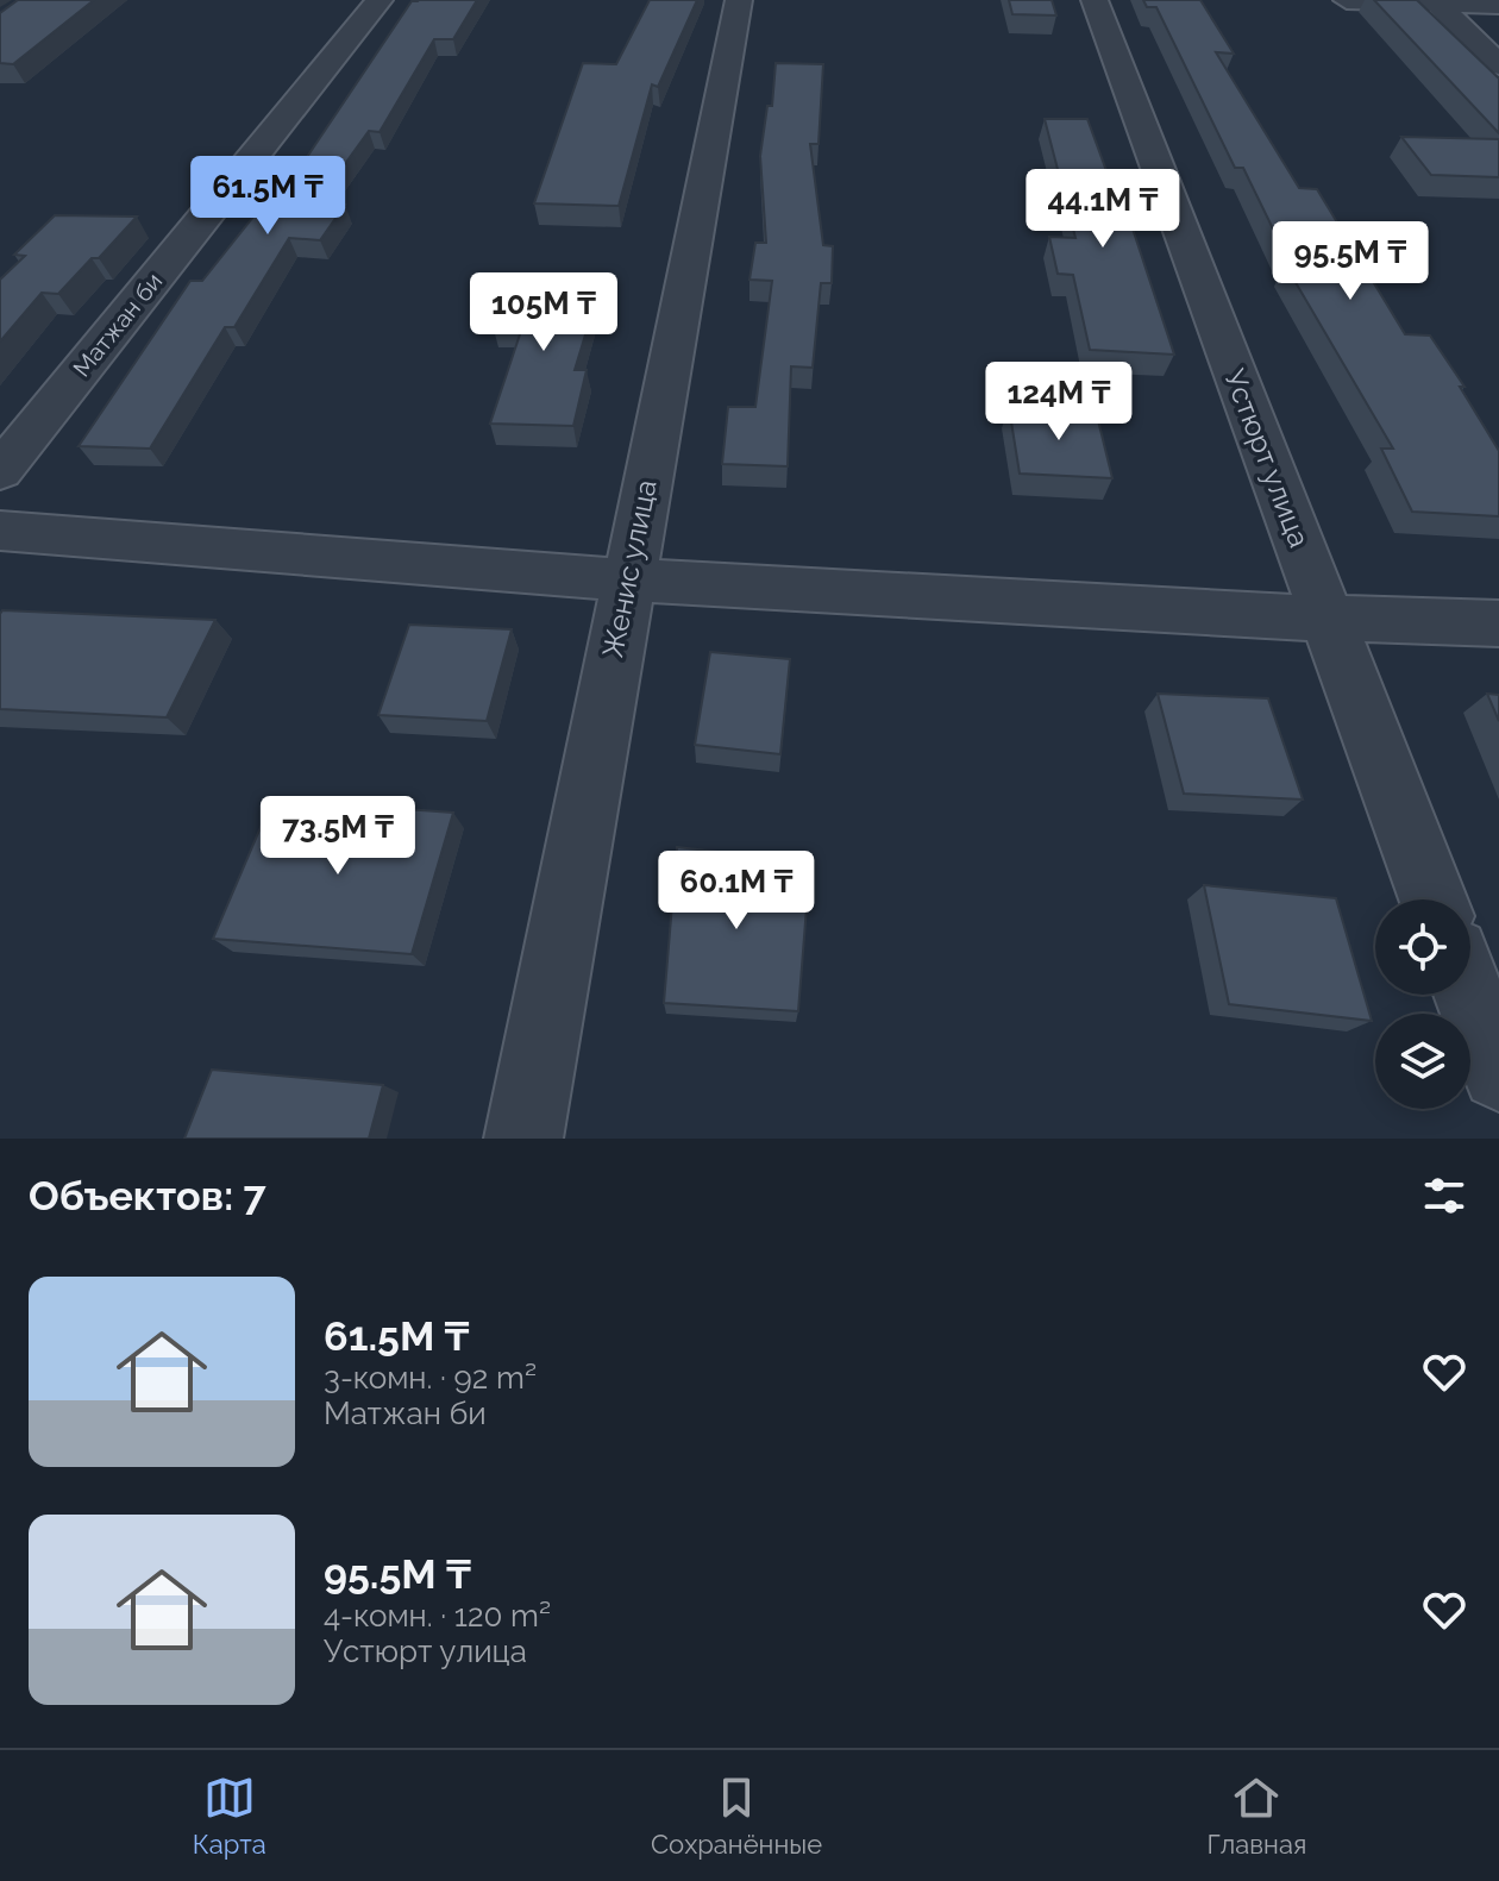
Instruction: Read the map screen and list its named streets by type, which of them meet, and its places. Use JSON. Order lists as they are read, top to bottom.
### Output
{
  "streets": {
    "street": ["Матжан би", "Устюрт улица", "Женис улица"]
  },
  "page": {
    "price": [
      "61.5M ₸",
      "44.1M ₸",
      "95.5M ₸",
      "105M ₸",
      "124M ₸",
      "73.5M ₸",
      "60.1M ₸"
    ],
    "heading": "Объектов: 7",
    "list": [
      {
        "name": "61.5M ₸",
        "note": "3-комн. · 92 m² · Матжан би"
      },
      {
        "name": "95.5M ₸",
        "note": "4-комн. · 120 m² · Устюрт улица"
      }
    ],
    "tabs": ["Карта", "Сохранённые", "Главная"]
  }
}
